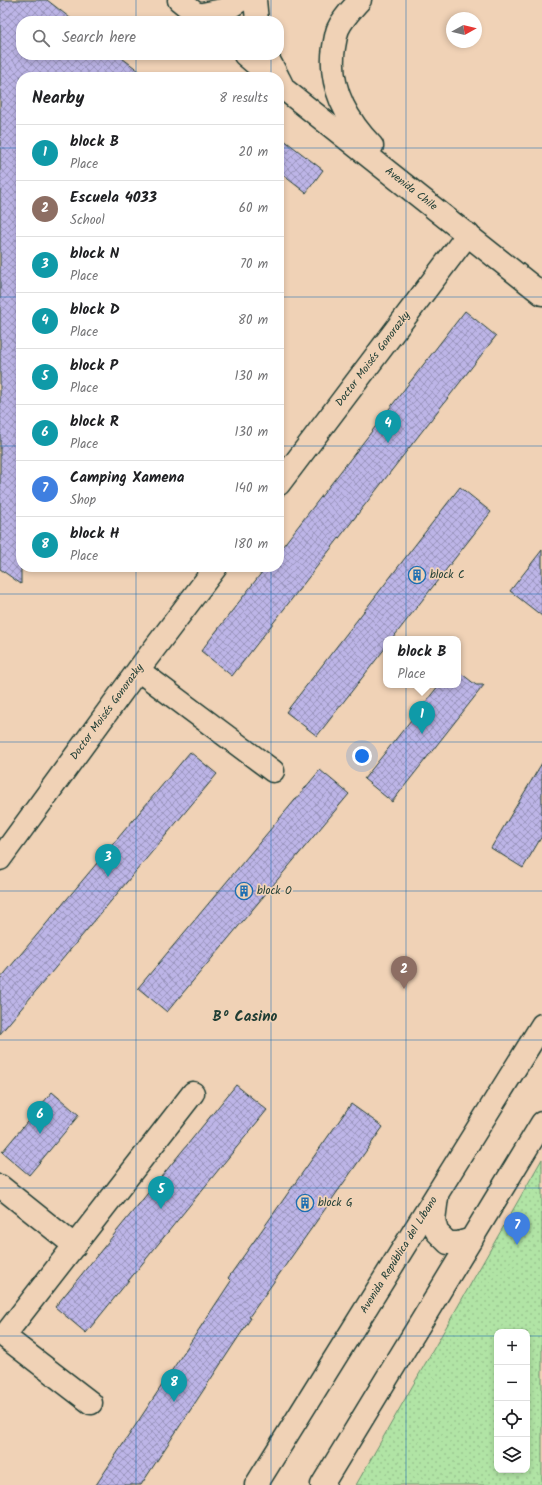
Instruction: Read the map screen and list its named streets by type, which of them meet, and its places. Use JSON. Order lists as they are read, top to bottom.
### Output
{
  "streets": {
    "street": ["Avenida Chile", "Doctor Moisés Gonorazky", "Avenida República del Líbano"]
  },
  "crossings": [
    ["Avenida Chile", "Doctor Moisés Gonorazky"]
  ],
  "districts": ["Bº Casino"],
  "places": {
    "building": ["block C", "block O", "block G"]
  },
  "north": "right",
  "page": {
    "search": "Search here",
    "heading": ["Nearby", "8 results"],
    "list": [
      {
        "mark": "1",
        "name": "block B",
        "note": "Place",
        "value": "20 m"
      },
      {
        "mark": "2",
        "name": "Escuela 4033",
        "note": "School",
        "value": "60 m"
      },
      {
        "mark": "3",
        "name": "block N",
        "note": "Place",
        "value": "70 m"
      },
      {
        "mark": "4",
        "name": "block D",
        "note": "Place",
        "value": "80 m"
      },
      {
        "mark": "5",
        "name": "block P",
        "note": "Place",
        "value": "130 m"
      },
      {
        "mark": "6",
        "name": "block R",
        "note": "Place",
        "value": "130 m"
      },
      {
        "mark": "7",
        "name": "Camping Xamena",
        "note": "Shop",
        "value": "140 m"
      },
      {
        "mark": "8",
        "name": "block H",
        "note": "Place",
        "value": "180 m"
      }
    ],
    "pins": [
      "4",
      "1",
      "3",
      "2",
      "6",
      "5",
      "7",
      "8"
    ],
    "popup": ["block B", "Place"],
    "map_buttons": ["+", "−"]
  }
}
